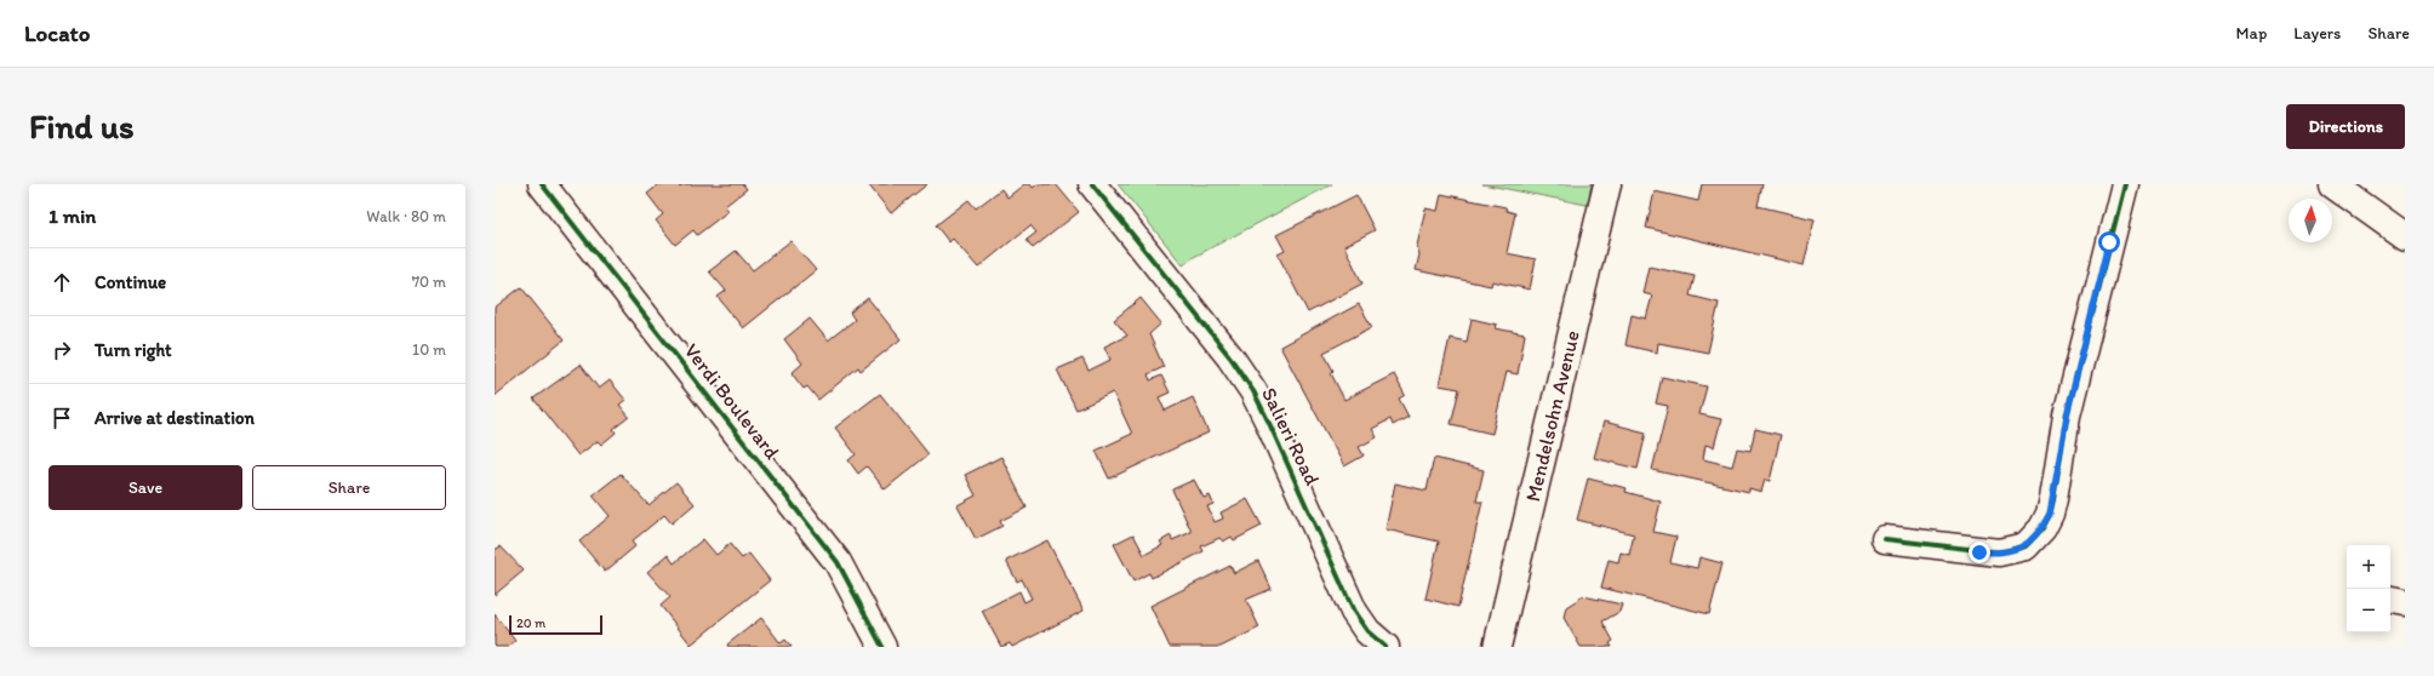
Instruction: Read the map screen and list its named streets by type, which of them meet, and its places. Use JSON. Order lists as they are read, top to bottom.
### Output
{
  "streets": {
    "street": ["Verdi Boulevard", "Mendelsohn Avenue", "Salieri Road"]
  },
  "scale_bar": "20 m",
  "north": "top",
  "page": {
    "header": "Locato",
    "nav": ["Map", "Layers", "Share"],
    "buttons": [
      "Directions",
      ["Save", "Share"]
    ],
    "title": "Find us",
    "heading": ["1 min", "Walk · 80 m"],
    "list": [
      ["Continue", "70 m"],
      ["Turn right", "10 m"],
      "Arrive at destination"
    ],
    "map_buttons": ["+", "−"],
    "scale": "20 m"
  }
}
